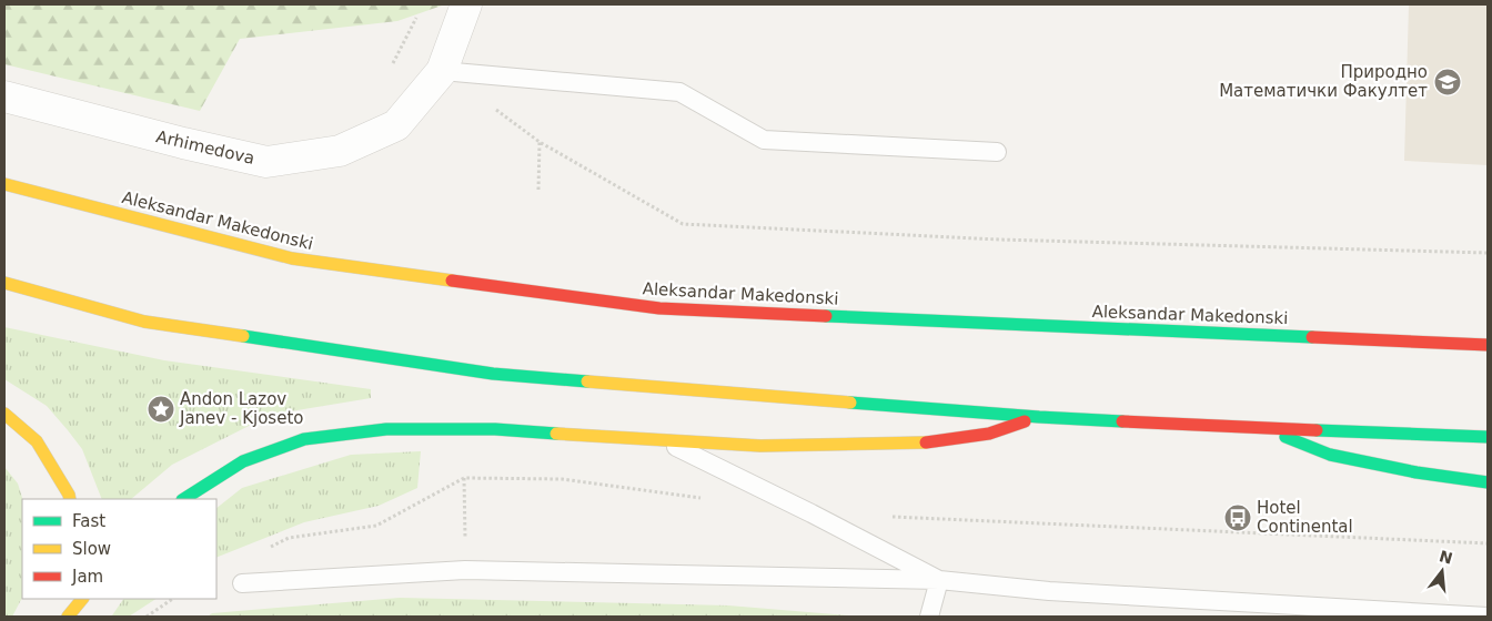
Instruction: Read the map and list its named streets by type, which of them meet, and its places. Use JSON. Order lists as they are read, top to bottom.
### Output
{
  "streets": {
    "street": ["Arhimedova", "Aleksandar Makedonski"]
  },
  "places": {
    "school or university": ["Природно Математички Факултет"],
    "place": ["Andon Lazov Janev - Kjoseto"],
    "bus stop": ["Hotel Continental"]
  },
  "legend": ["Fast", "Slow", "Jam"],
  "north": "top"
}
